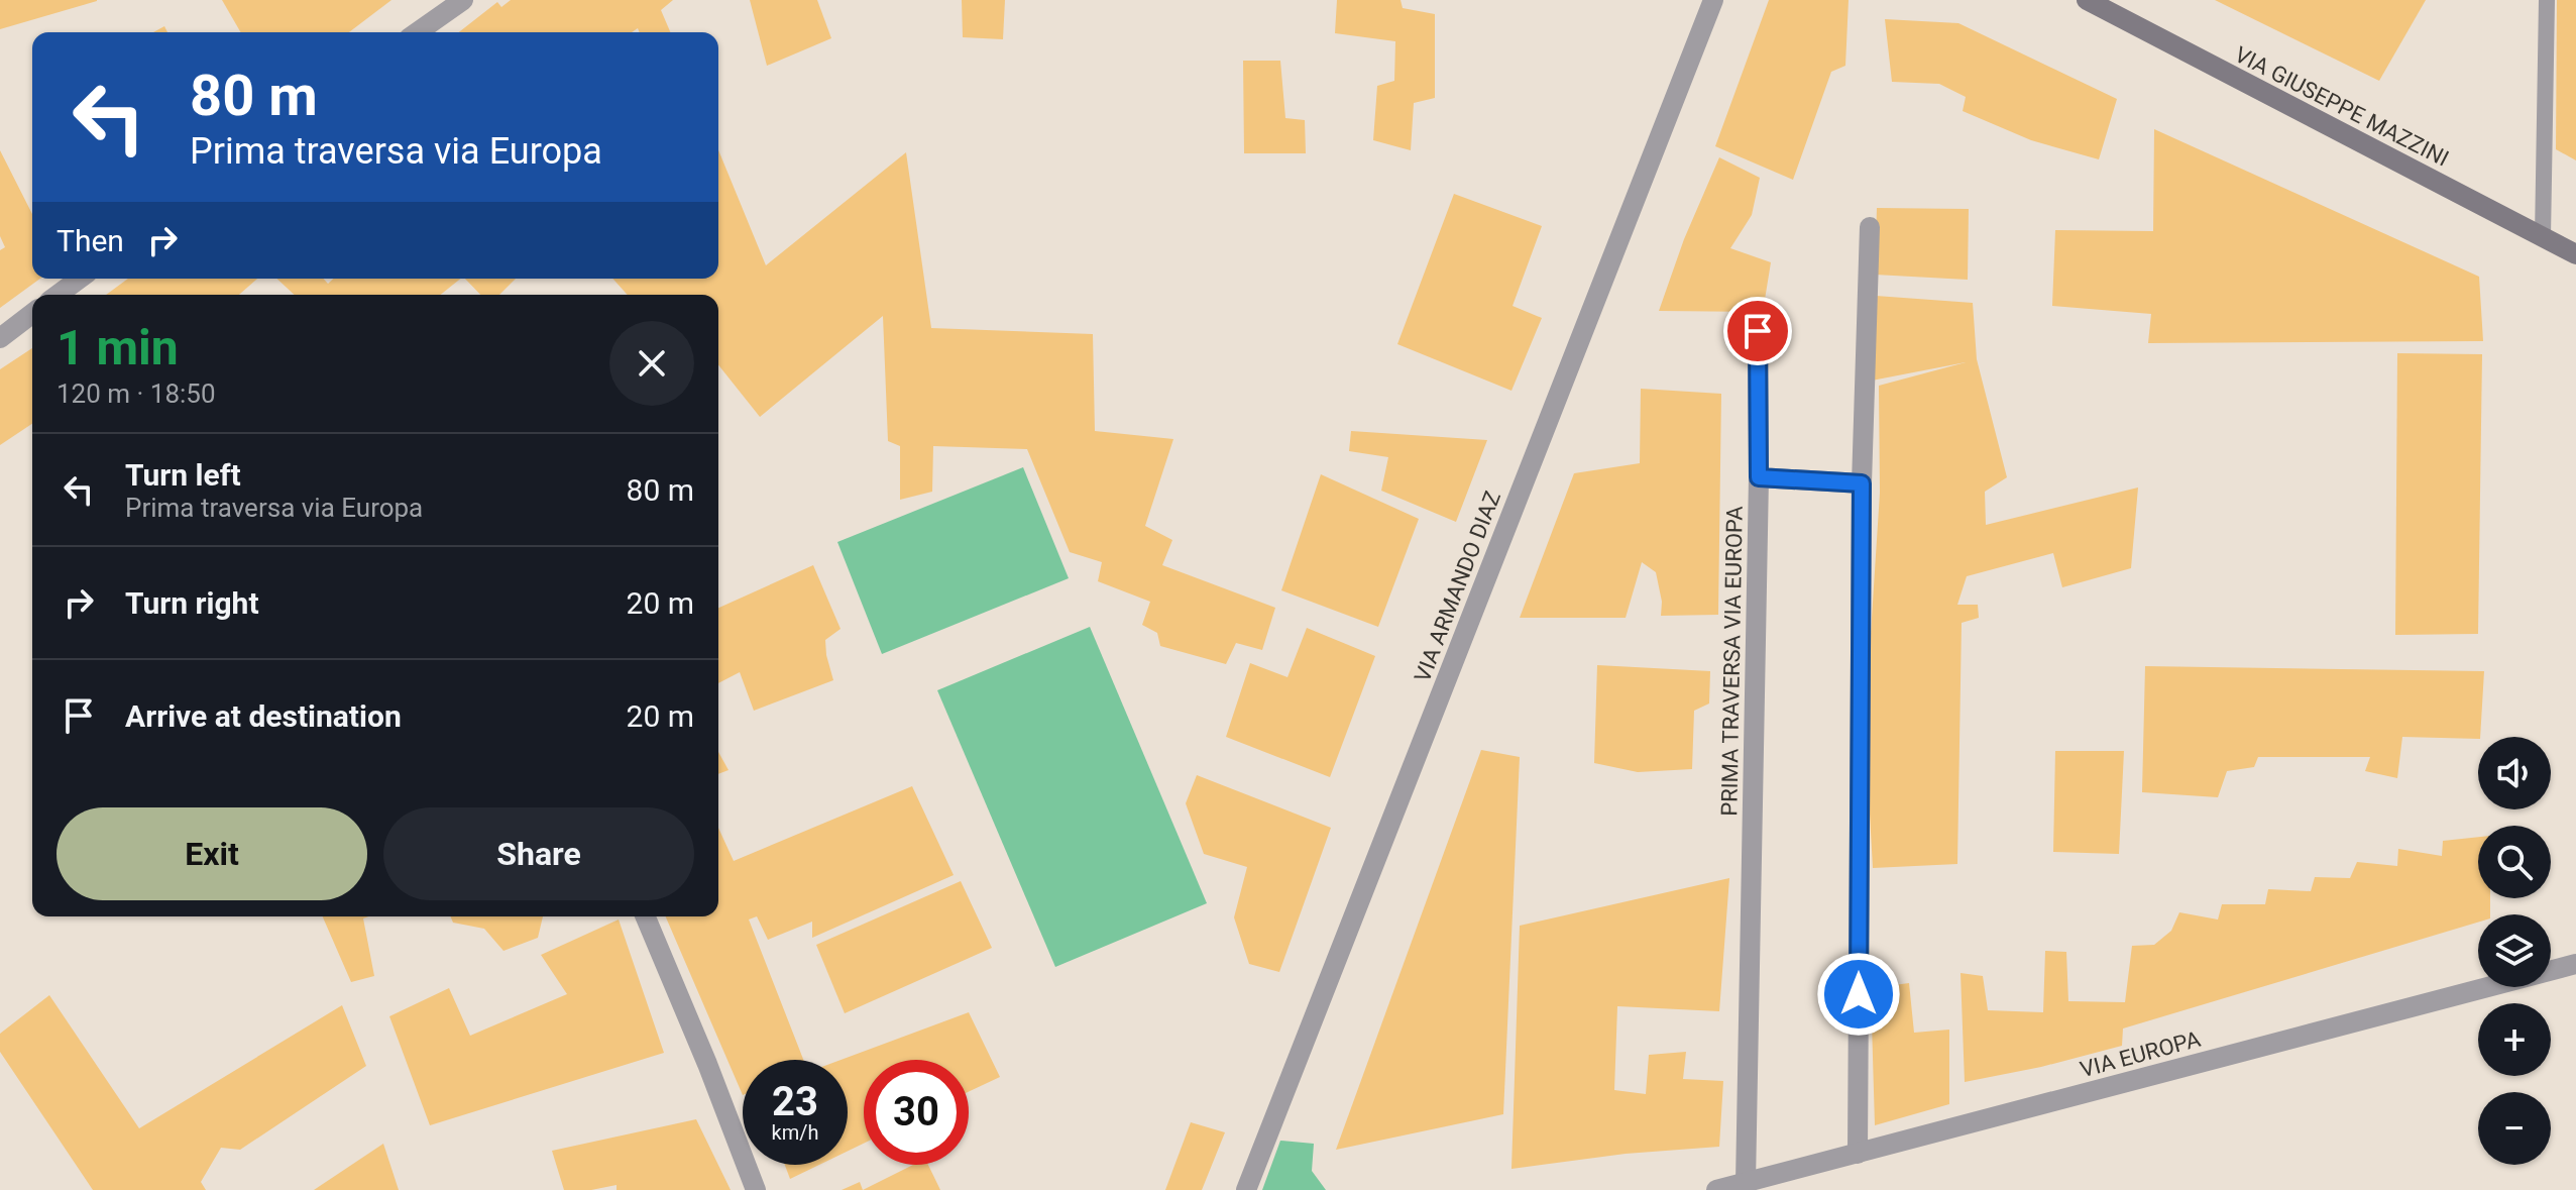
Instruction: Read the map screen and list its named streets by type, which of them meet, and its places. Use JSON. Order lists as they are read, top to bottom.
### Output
{
  "streets": {
    "street": [
      "VIA GIUSEPPE MAZZINI",
      "VIA ARMANDO DIAZ",
      "PRIMA TRAVERSA VIA EUROPA",
      "VIA EUROPA"
    ]
  },
  "crossings": [
    ["PRIMA TRAVERSA VIA EUROPA", "VIA EUROPA"]
  ],
  "page": {
    "turn": ["80 m", "Prima traversa via Europa"],
    "then": "Then",
    "heading": ["1 min", "120 m · 18:50"],
    "list": [
      {
        "name": "Turn left",
        "note": "Prima traversa via Europa",
        "value": "80 m"
      },
      {
        "name": "Turn right",
        "value": "20 m"
      },
      {
        "name": "Arrive at destination",
        "value": "20 m"
      }
    ],
    "map_buttons": ["+", "−"],
    "buttons": ["Exit", "Share"],
    "speed": "23 km/h",
    "limit": "30"
  }
}
